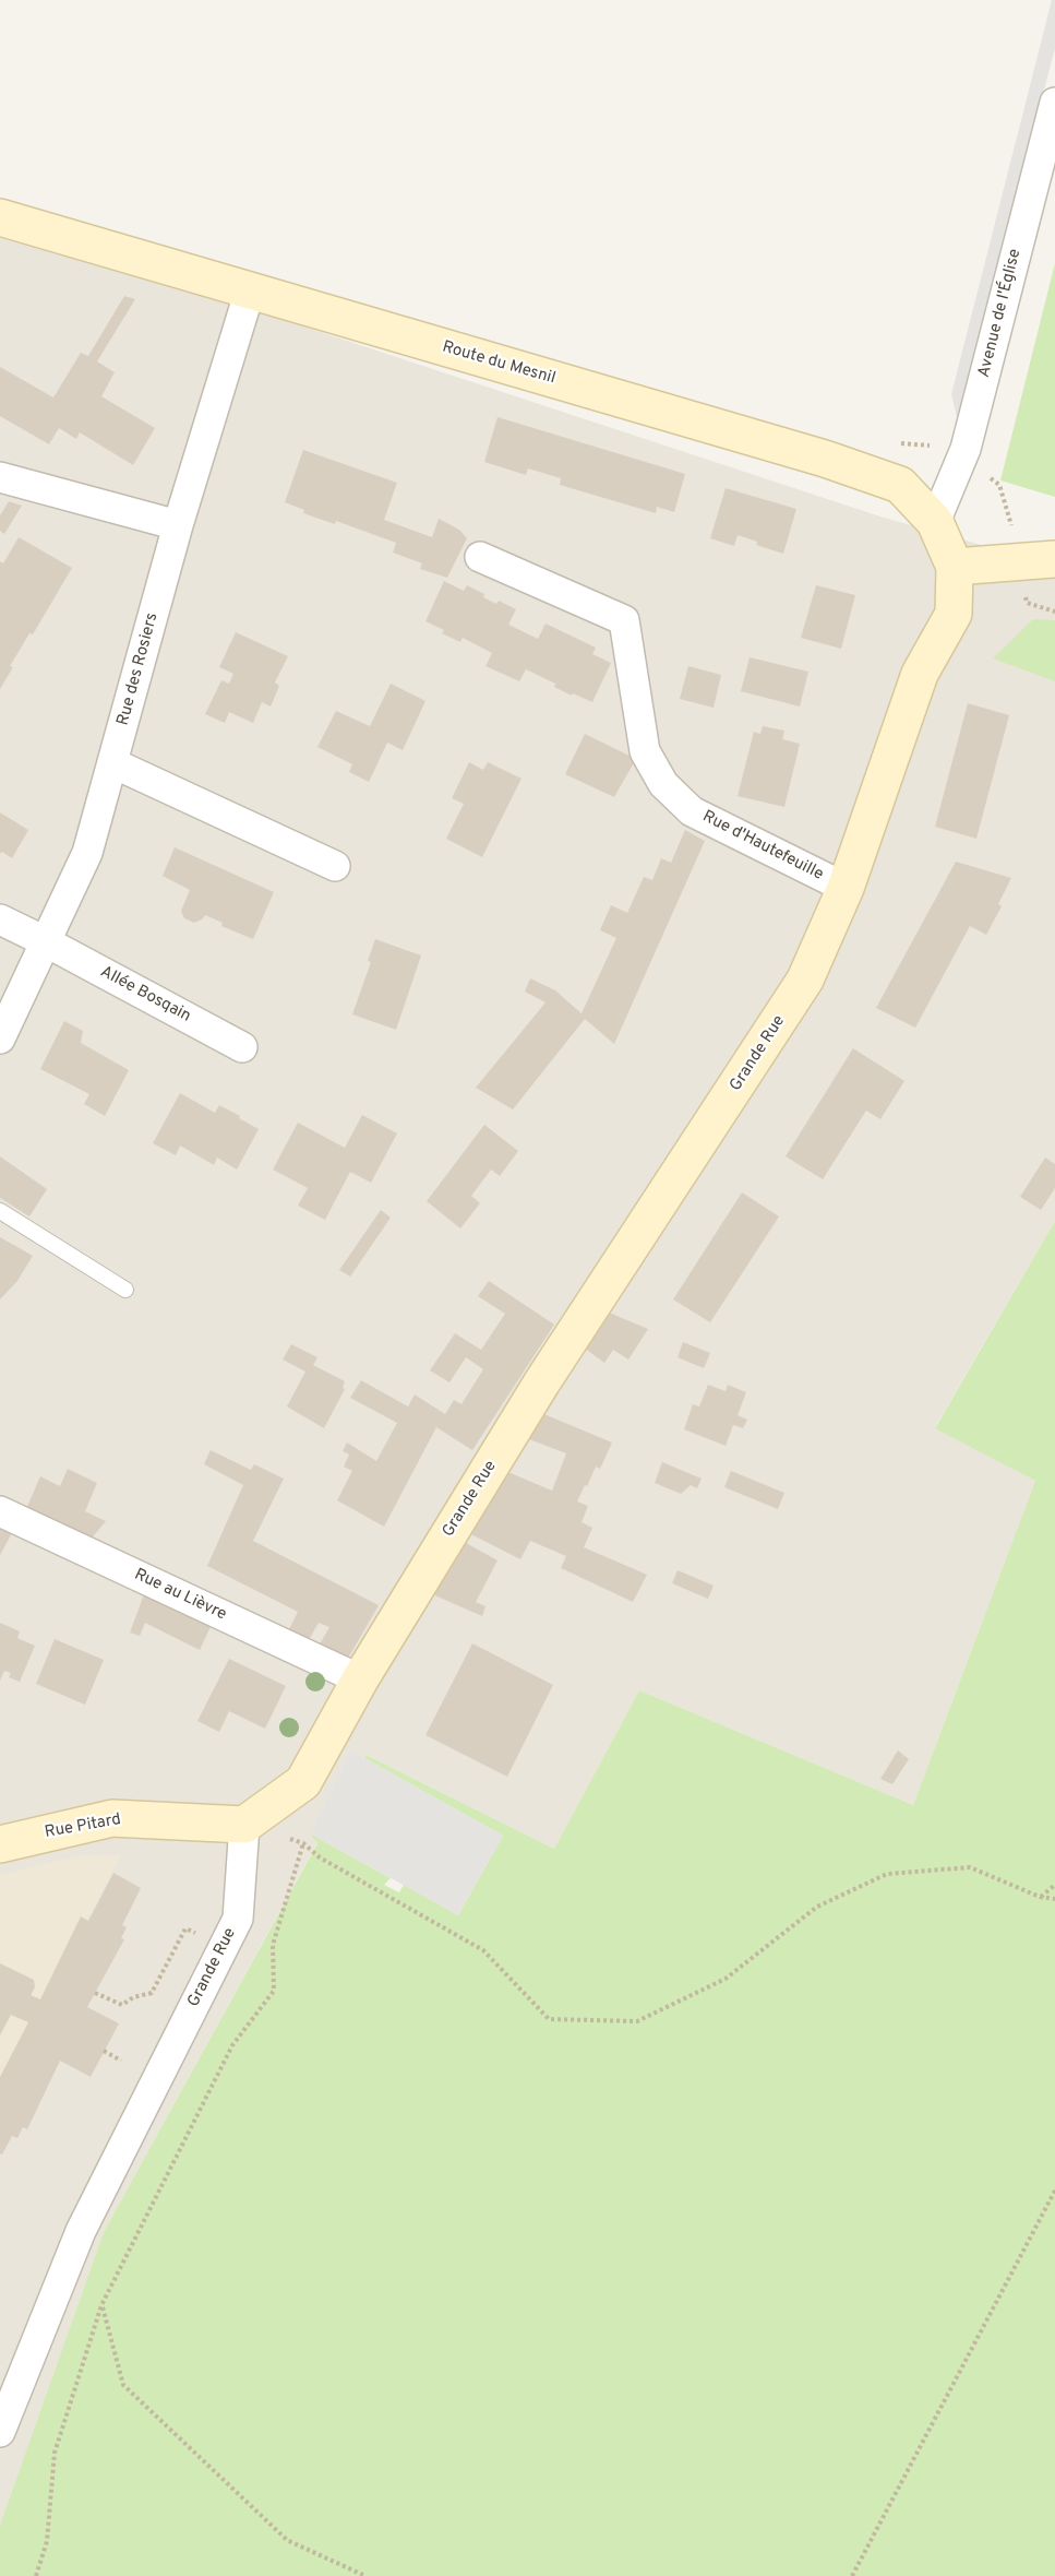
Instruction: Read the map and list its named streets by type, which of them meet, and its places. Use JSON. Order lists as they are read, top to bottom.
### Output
{
  "streets": {
    "street": [
      "Avenue de l'Église",
      "Route du Mesnil",
      "Rue des Rosiers",
      "Rue d'Hautefeuille",
      "Allée Bosqain",
      "Grande Rue",
      "Rue au Lièvre",
      "Rue Pitard"
    ]
  },
  "crossings": [
    ["Avenue de l'Église", "Route du Mesnil"],
    ["Route du Mesnil", "Rue des Rosiers"],
    ["Route du Mesnil", "Grande Rue"],
    ["Rue des Rosiers", "Allée Bosqain"],
    ["Rue d'Hautefeuille", "Grande Rue"],
    ["Grande Rue", "Rue au Lièvre"],
    ["Grande Rue", "Rue Pitard"]
  ]
}
